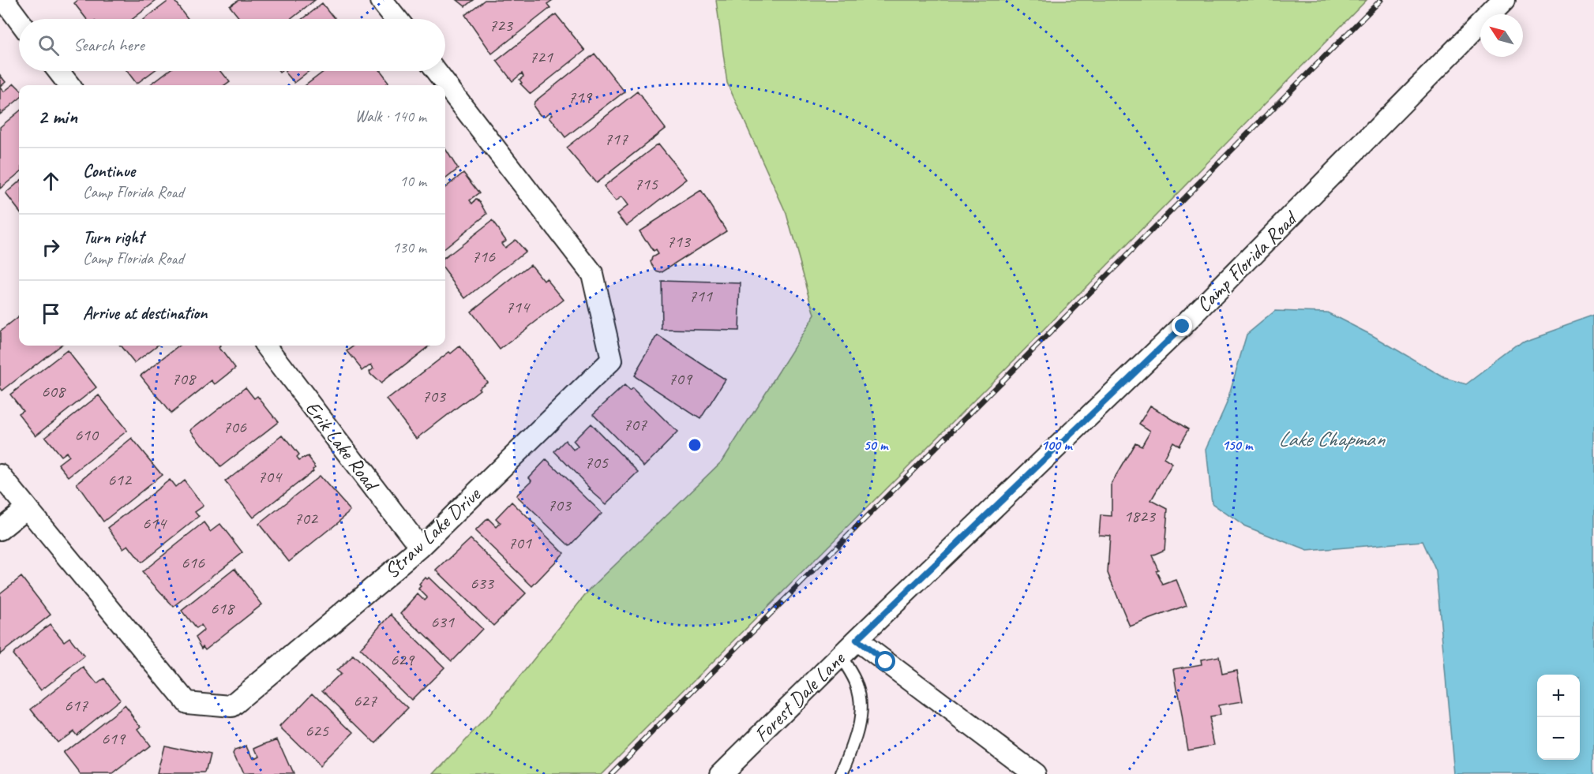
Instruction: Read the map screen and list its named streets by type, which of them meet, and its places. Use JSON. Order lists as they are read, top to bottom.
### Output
{
  "streets": {
    "street": [
      "Camp Florida Road",
      "Erik Lake Road",
      "Straw Lake Drive",
      "Forest Dale Lane"
    ]
  },
  "crossings": [
    ["Camp Florida Road", "Forest Dale Lane"],
    ["Erik Lake Road", "Straw Lake Drive"]
  ],
  "water": ["Lake Chapman"],
  "house_numbers": [
    "723",
    "721",
    "719",
    "717",
    "715",
    "713",
    "716",
    "711",
    "714",
    "708",
    "709",
    "608",
    "703",
    "707",
    "706",
    "610",
    "705",
    "704",
    "612",
    "703",
    "1823",
    "702",
    "614",
    "701",
    "616",
    "633",
    "618",
    "631",
    "629",
    "627",
    "617",
    "625",
    "619"
  ],
  "north": "top left",
  "page": {
    "search": "Search here",
    "heading": ["2 min", "Walk · 140 m"],
    "list": [
      ["Continue", "Camp Florida Road", "10 m"],
      ["Turn right", "Camp Florida Road", "130 m"],
      "Arrive at destination"
    ],
    "map_buttons": ["+", "−"]
  },
  "rings": ["50 m", "100 m", "150 m"]
}
